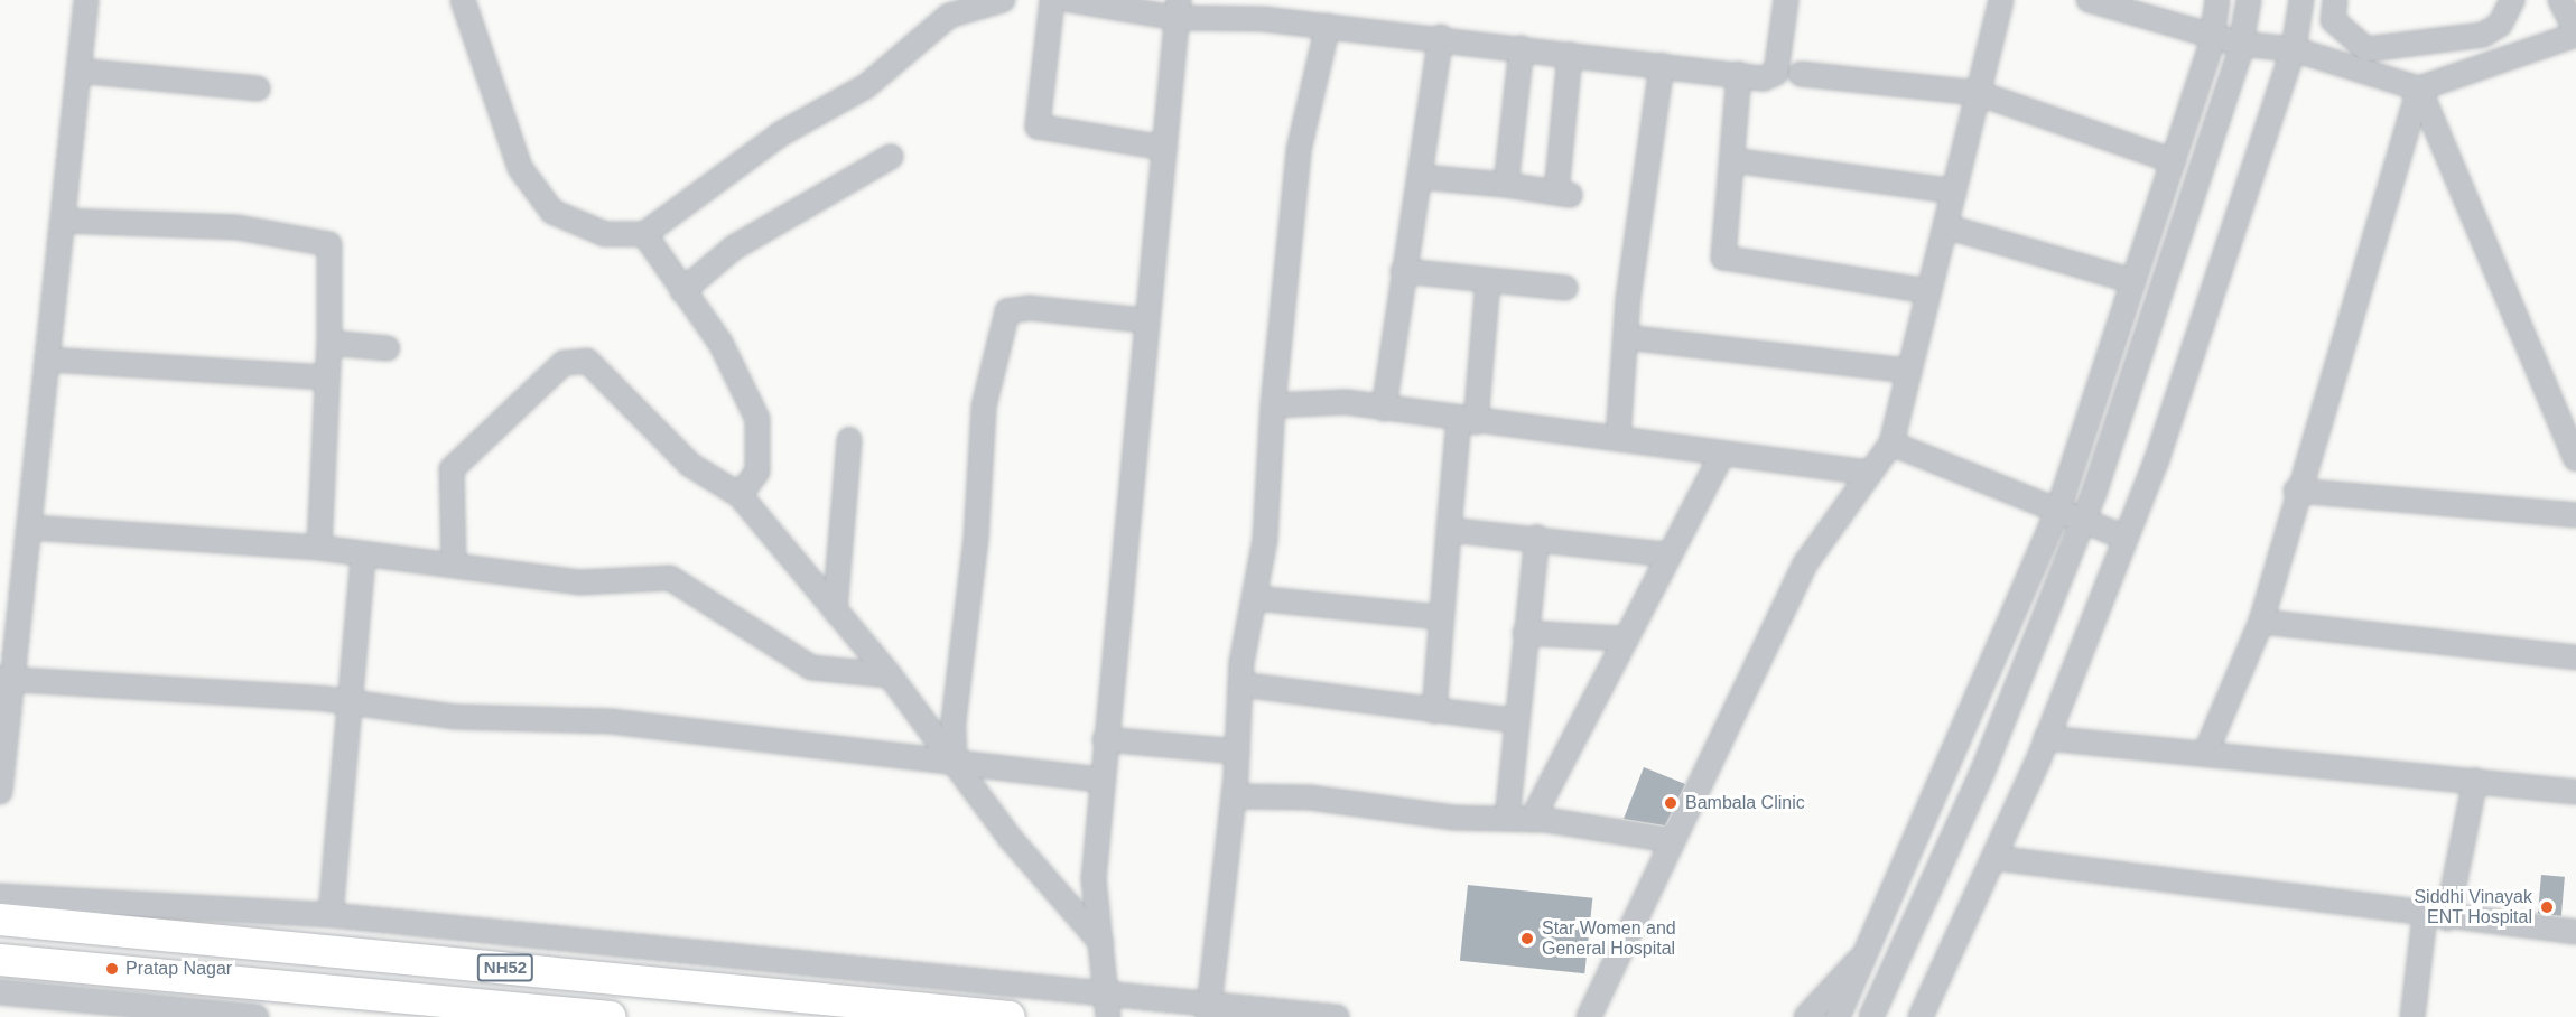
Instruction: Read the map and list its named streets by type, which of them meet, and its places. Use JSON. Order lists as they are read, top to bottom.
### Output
{
  "streets": {
    "highway": ["NH52"]
  },
  "places": [
    "Bambala Clinic",
    "Siddhi Vinayak ENT Hospital",
    "Star Women and General Hospital",
    "Pratap Nagar"
  ]
}
